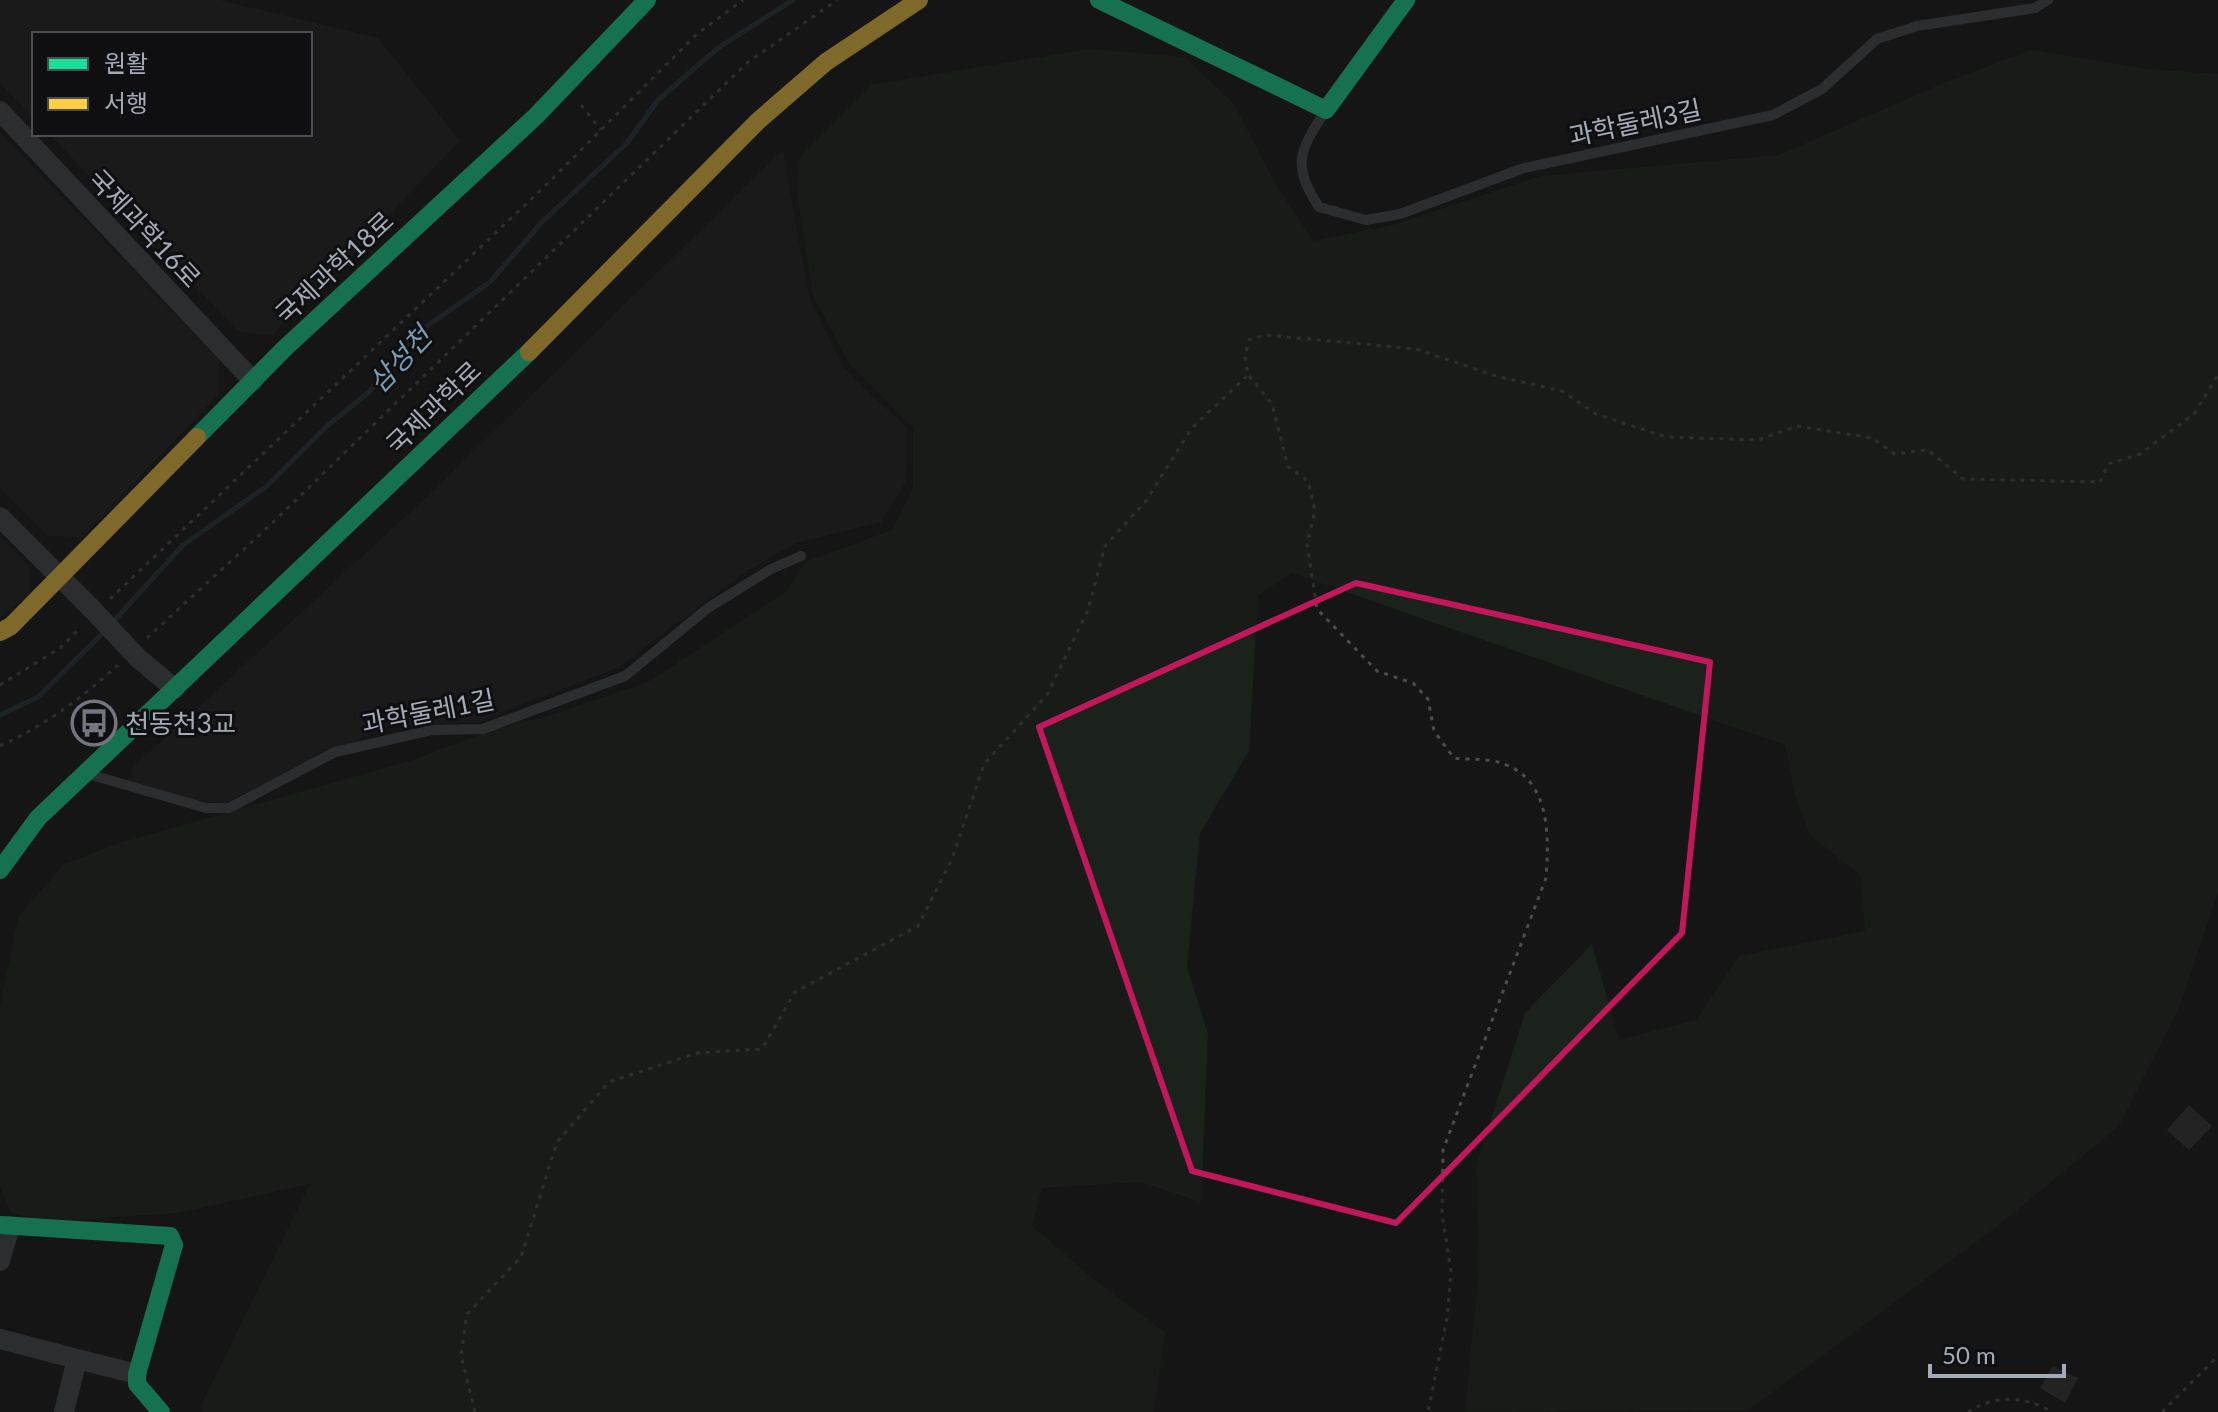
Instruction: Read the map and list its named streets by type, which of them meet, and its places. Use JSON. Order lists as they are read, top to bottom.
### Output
{
  "streets": {
    "street": ["국제과학16로", "국제과학18로", "국제과학로"],
    "lane": ["과학둘레3길", "과학둘레1길"]
  },
  "crossings": [
    ["국제과학16로", "국제과학18로"],
    ["국제과학로", "과학둘레1길"]
  ],
  "water": ["삼성천"],
  "places": {
    "bus stop": ["천동천3교"]
  },
  "legend": ["원활", "서행"],
  "scale_bar": "50 m"
}
